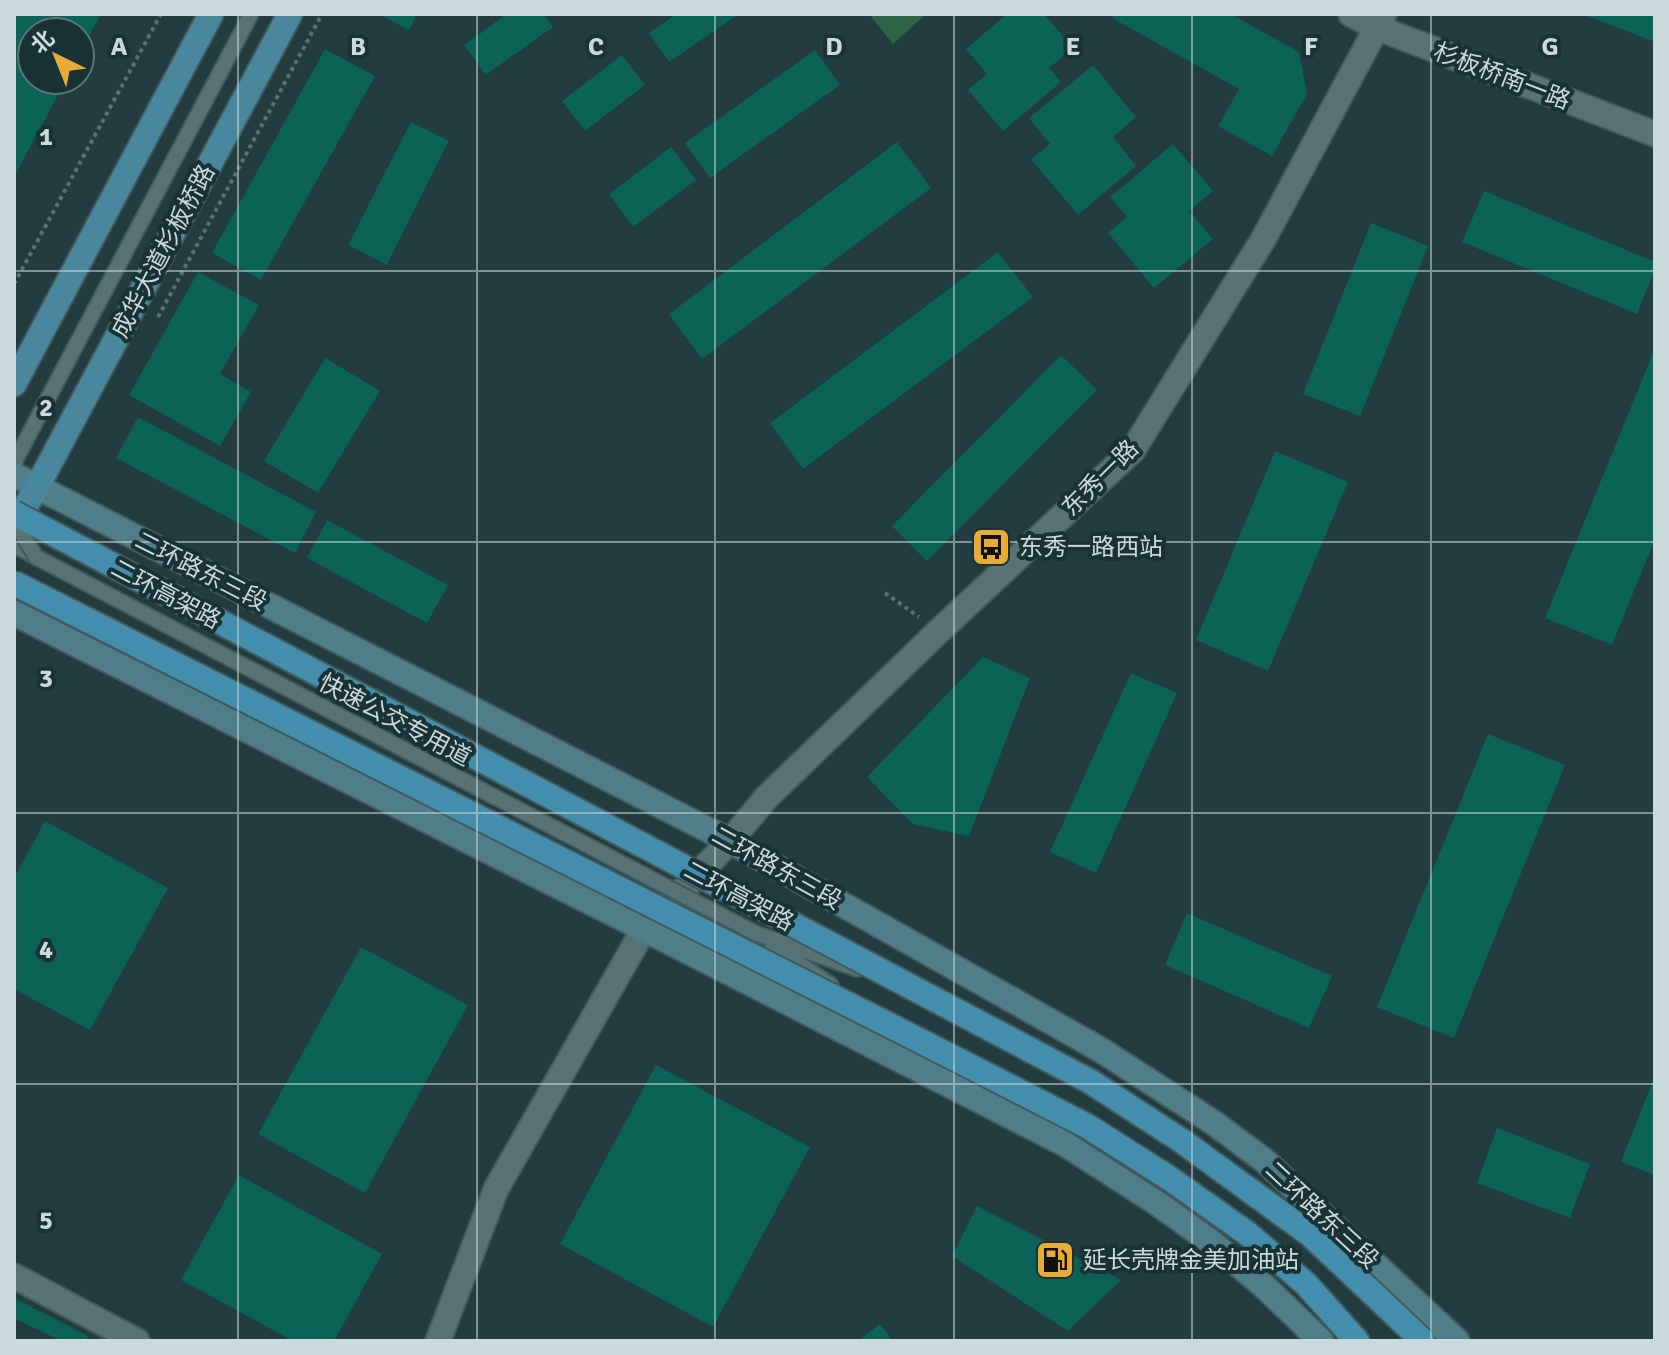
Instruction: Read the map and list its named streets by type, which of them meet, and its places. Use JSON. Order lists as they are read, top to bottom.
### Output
{
  "streets": {
    "highway": ["二环高架路"],
    "main road": ["成华大道杉板桥路", "二环路东三段"],
    "street": ["杉板桥南一路", "东秀一路"],
    "lane": ["快速公交专用道"]
  },
  "crossings": [
    ["杉板桥南一路", "东秀一路"],
    ["成华大道杉板桥路", "二环路东三段"],
    ["东秀一路", "二环路东三段"]
  ],
  "places": {
    "bus stop": ["东秀一路西站"],
    "fuel station": ["延长壳牌金美加油站"]
  },
  "north": "top left",
  "grid": {
    "columns": [
      "A",
      "B",
      "C",
      "D",
      "E",
      "F",
      "G"
    ],
    "rows": [
      "1",
      "2",
      "3",
      "4",
      "5"
    ]
  }
}
